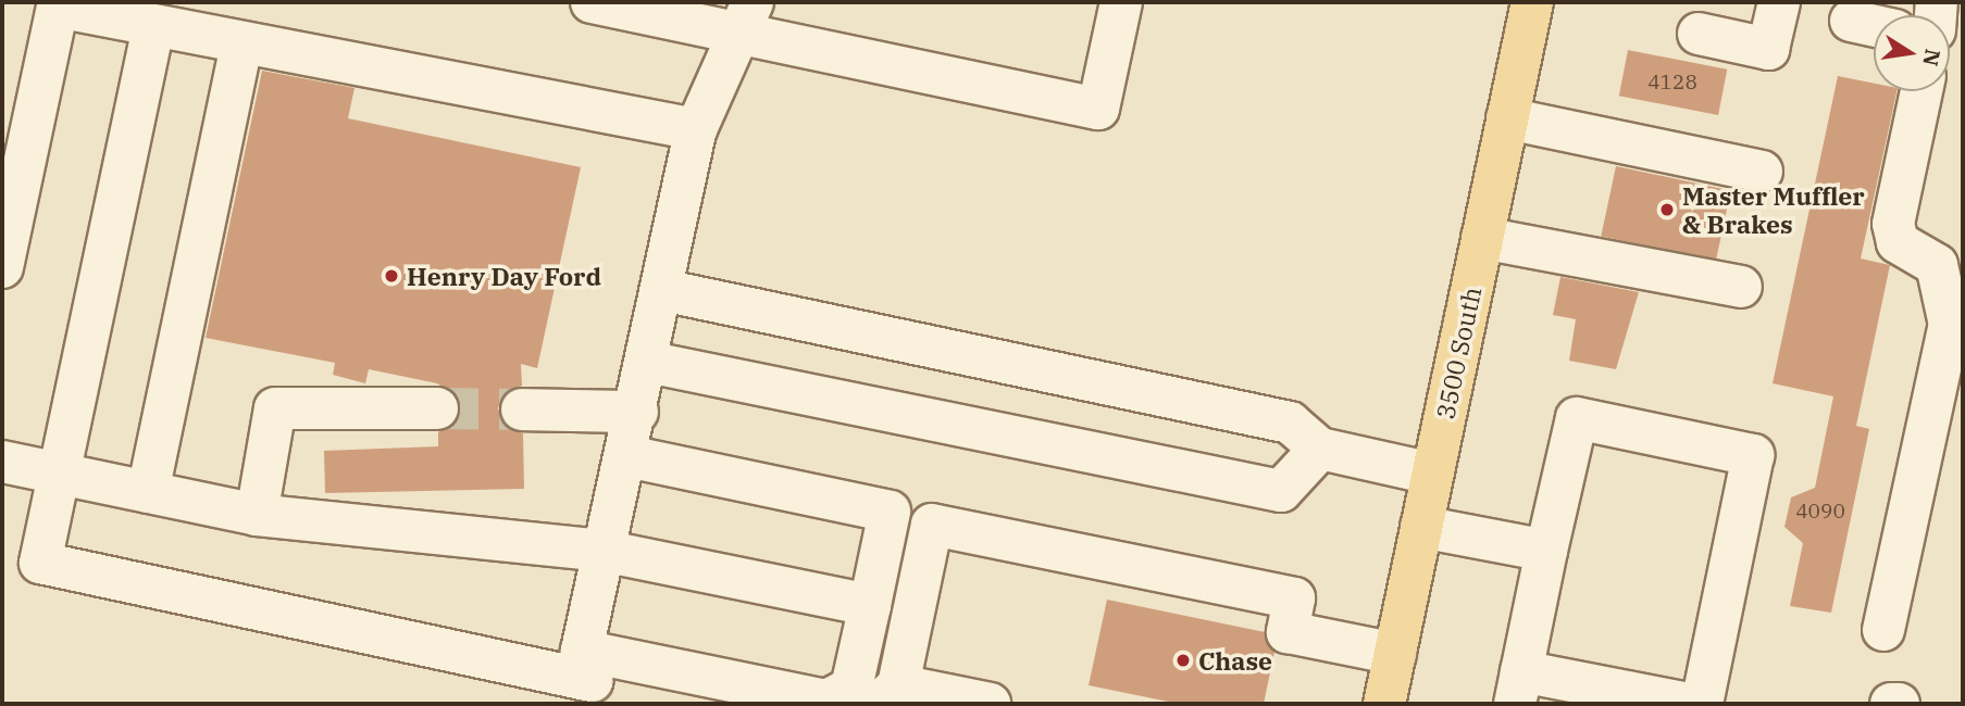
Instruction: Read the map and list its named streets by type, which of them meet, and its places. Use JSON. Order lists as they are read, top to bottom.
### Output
{
  "streets": {
    "main road": ["3500 South"]
  },
  "places": ["Master Muffler & Brakes", "Henry Day Ford", "Chase"],
  "house_numbers": ["4128", "4090"],
  "north": "right"
}
